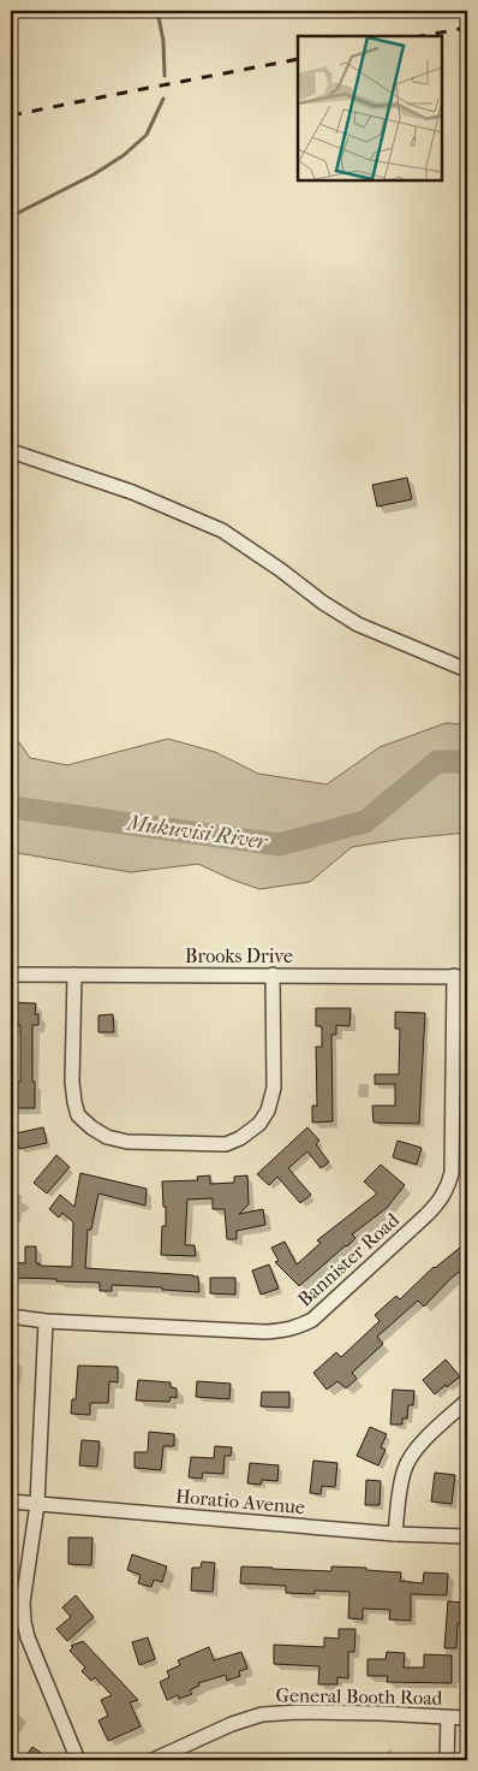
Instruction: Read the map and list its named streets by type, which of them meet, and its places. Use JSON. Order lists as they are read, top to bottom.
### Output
{
  "streets": {
    "street": [
      "Brooks Drive",
      "Bannister Road",
      "Horatio Avenue",
      "General Booth Road"
    ]
  },
  "crossings": [
    ["Brooks Drive", "Bannister Road"]
  ],
  "water": ["Mukuvisi River"]
}
